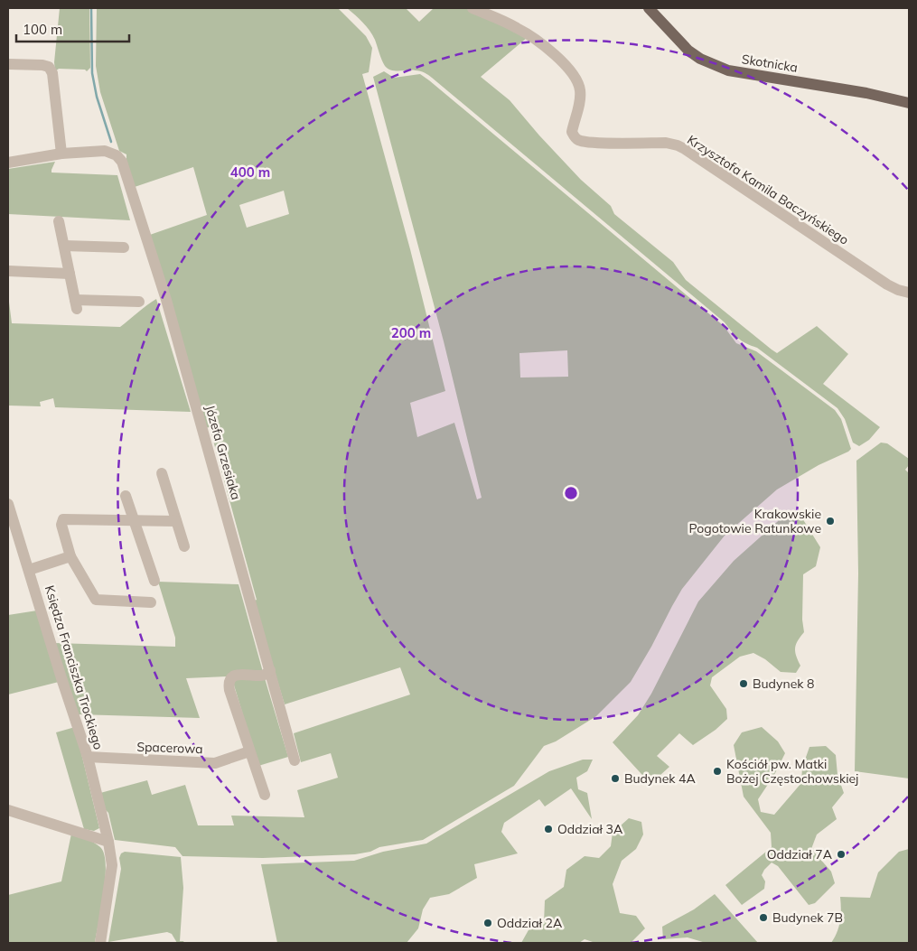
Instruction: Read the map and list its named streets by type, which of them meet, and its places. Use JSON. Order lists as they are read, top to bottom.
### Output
{
  "streets": {
    "main road": ["Skotnicka"],
    "street": [
      "Krzysztofa Kamila Baczyńskiego",
      "Józefa Grzesiaka",
      "Księdza Franciszka Trockiego",
      "Spacerowa"
    ]
  },
  "crossings": [
    ["Księdza Franciszka Trockiego", "Spacerowa"]
  ],
  "places": [
    "Krakowskie Pogotowie Ratunkowe",
    "Budynek 8",
    "Kościół pw. Matki Bożej Częstochowskiej",
    "Budynek 4A",
    "Oddział 3A",
    "Oddział 7A",
    "Budynek 7B",
    "Oddział 2A"
  ],
  "scale_bar": "100 m",
  "rings": ["400 m", "200 m"]
}
